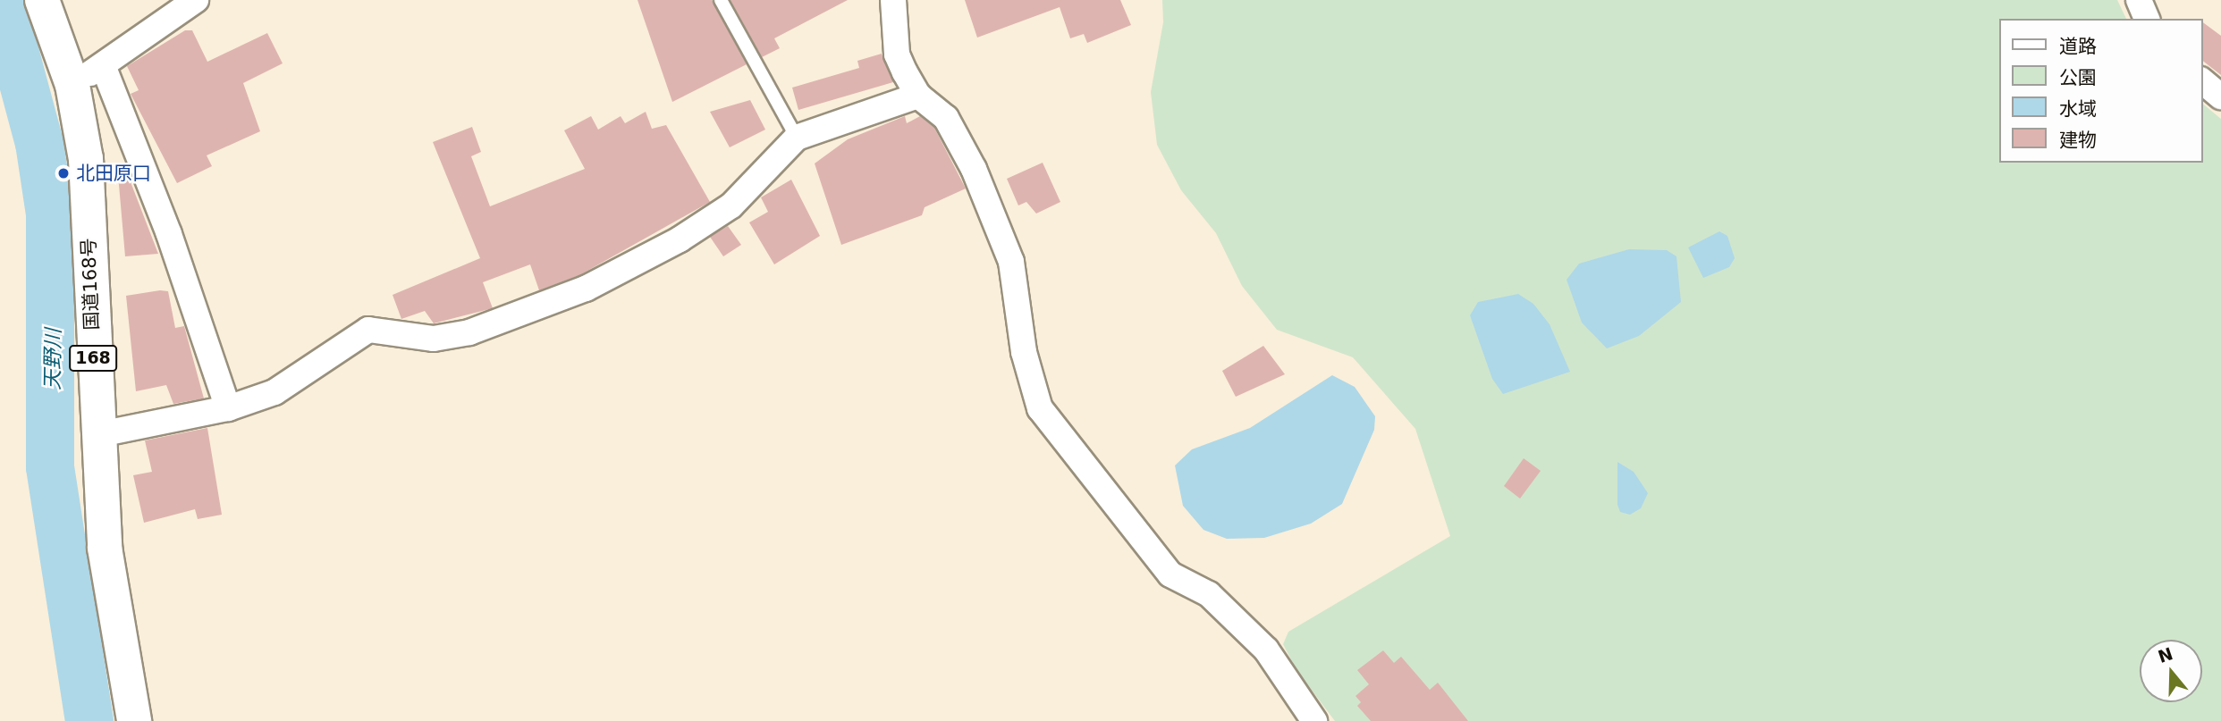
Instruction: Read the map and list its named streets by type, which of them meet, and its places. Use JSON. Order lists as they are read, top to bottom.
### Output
{
  "streets": {
    "highway": ["国道168号", "168"]
  },
  "water": ["天野川"],
  "places": ["北田原口"],
  "legend": [
    "道路",
    "公園",
    "水域",
    "建物"
  ],
  "north": "top"
}
